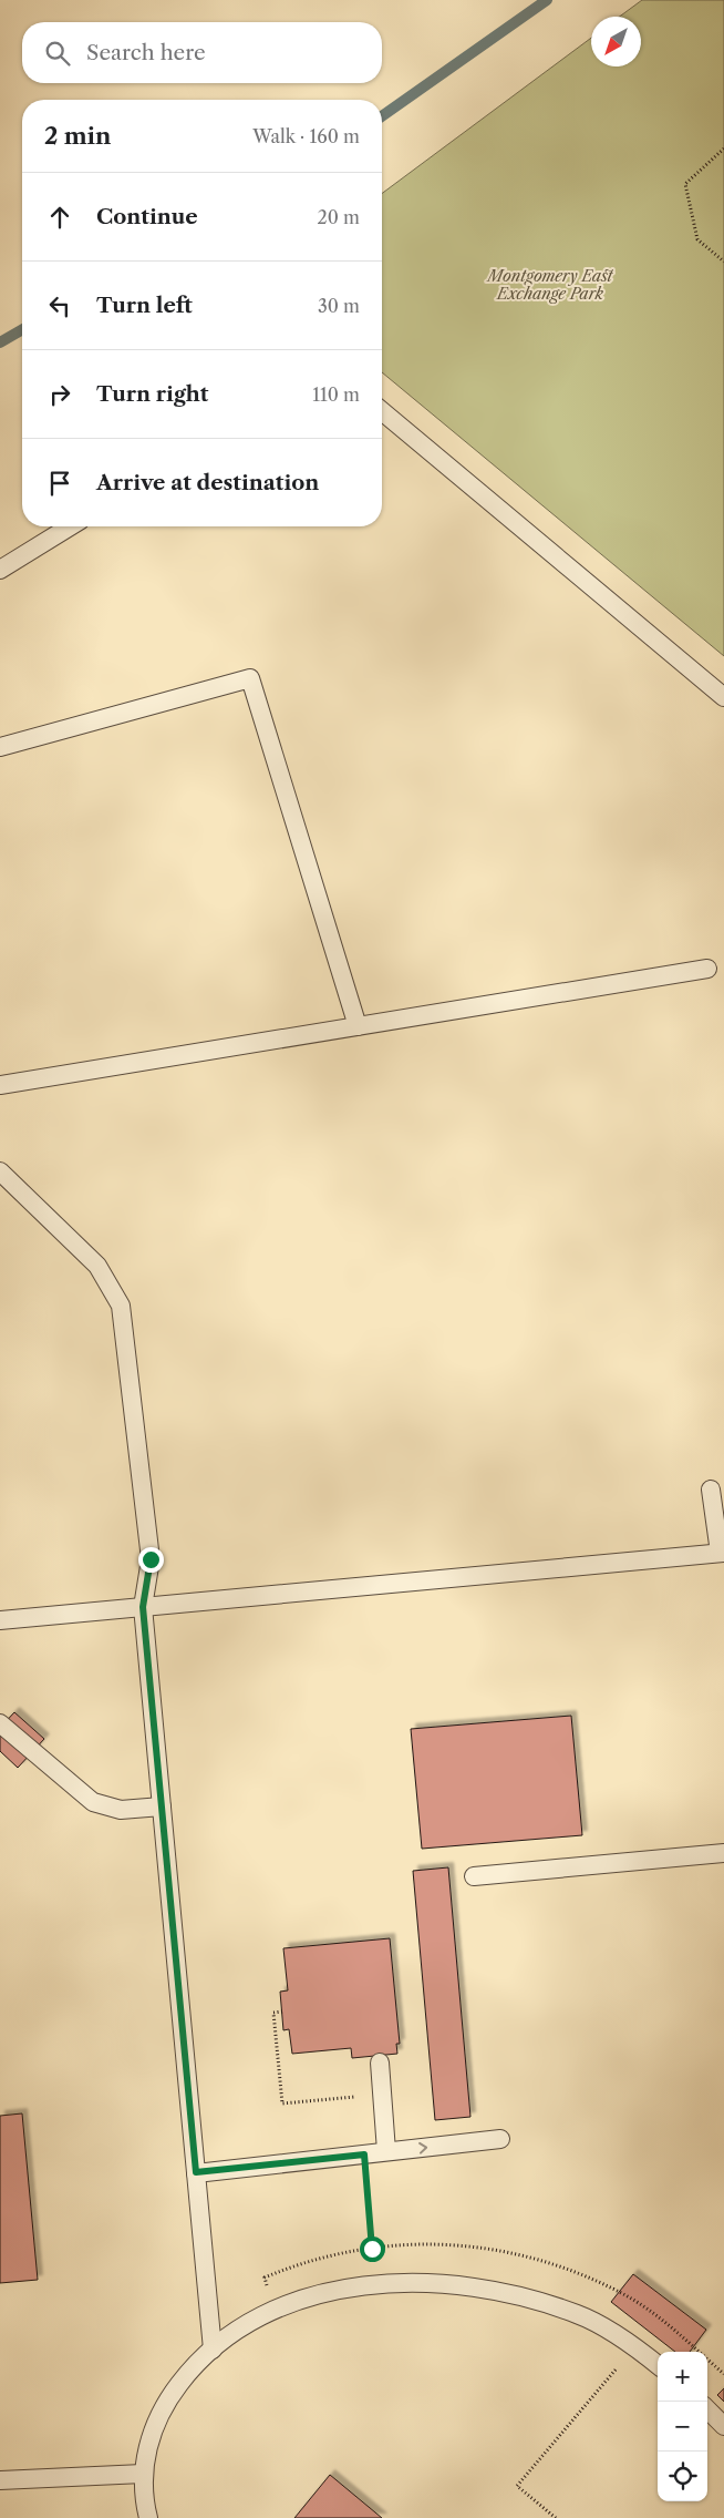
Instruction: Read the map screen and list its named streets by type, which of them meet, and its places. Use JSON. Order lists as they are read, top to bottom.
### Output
{
  "parks": ["Montgomery East Exchange Park"],
  "north": "bottom left",
  "page": {
    "search": "Search here",
    "heading": ["2 min", "Walk · 160 m"],
    "list": [
      ["Continue", "20 m"],
      ["Turn left", "30 m"],
      ["Turn right", "110 m"],
      "Arrive at destination"
    ],
    "map_buttons": ["+", "−"]
  }
}
